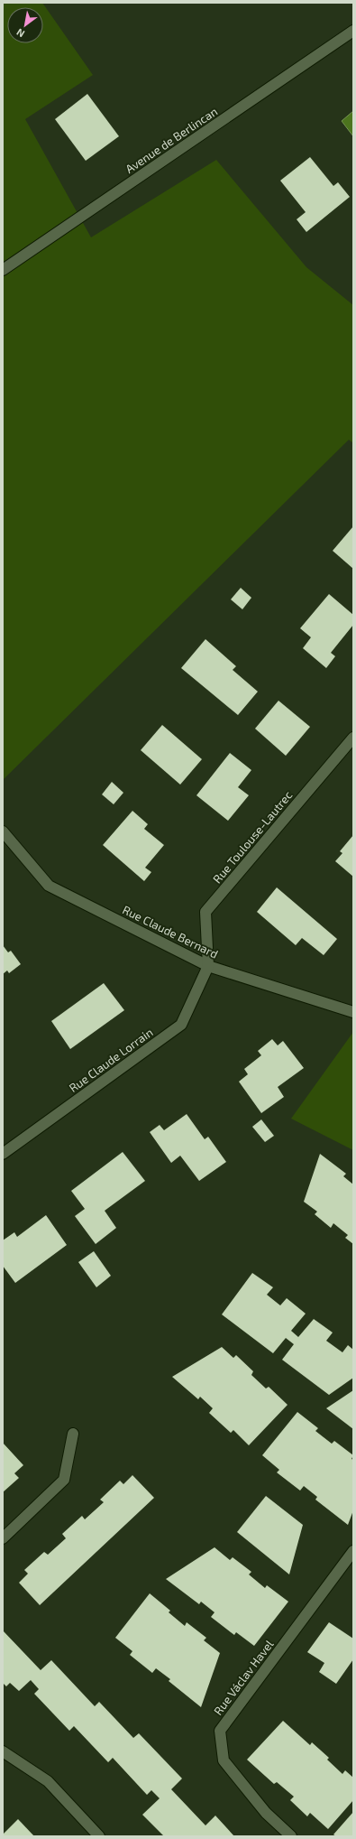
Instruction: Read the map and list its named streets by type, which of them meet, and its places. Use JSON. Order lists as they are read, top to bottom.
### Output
{
  "streets": {
    "street": [
      "Avenue de Berlincan",
      "Rue Toulouse-Lautrec",
      "Rue Claude Bernard",
      "Rue Claude Lorrain",
      "Rue Václav Havel"
    ]
  },
  "crossings": [
    ["Rue Toulouse-Lautrec", "Rue Claude Bernard"],
    ["Rue Toulouse-Lautrec", "Rue Claude Lorrain"],
    ["Rue Claude Bernard", "Rue Claude Lorrain"]
  ],
  "north": "bottom left"
}
